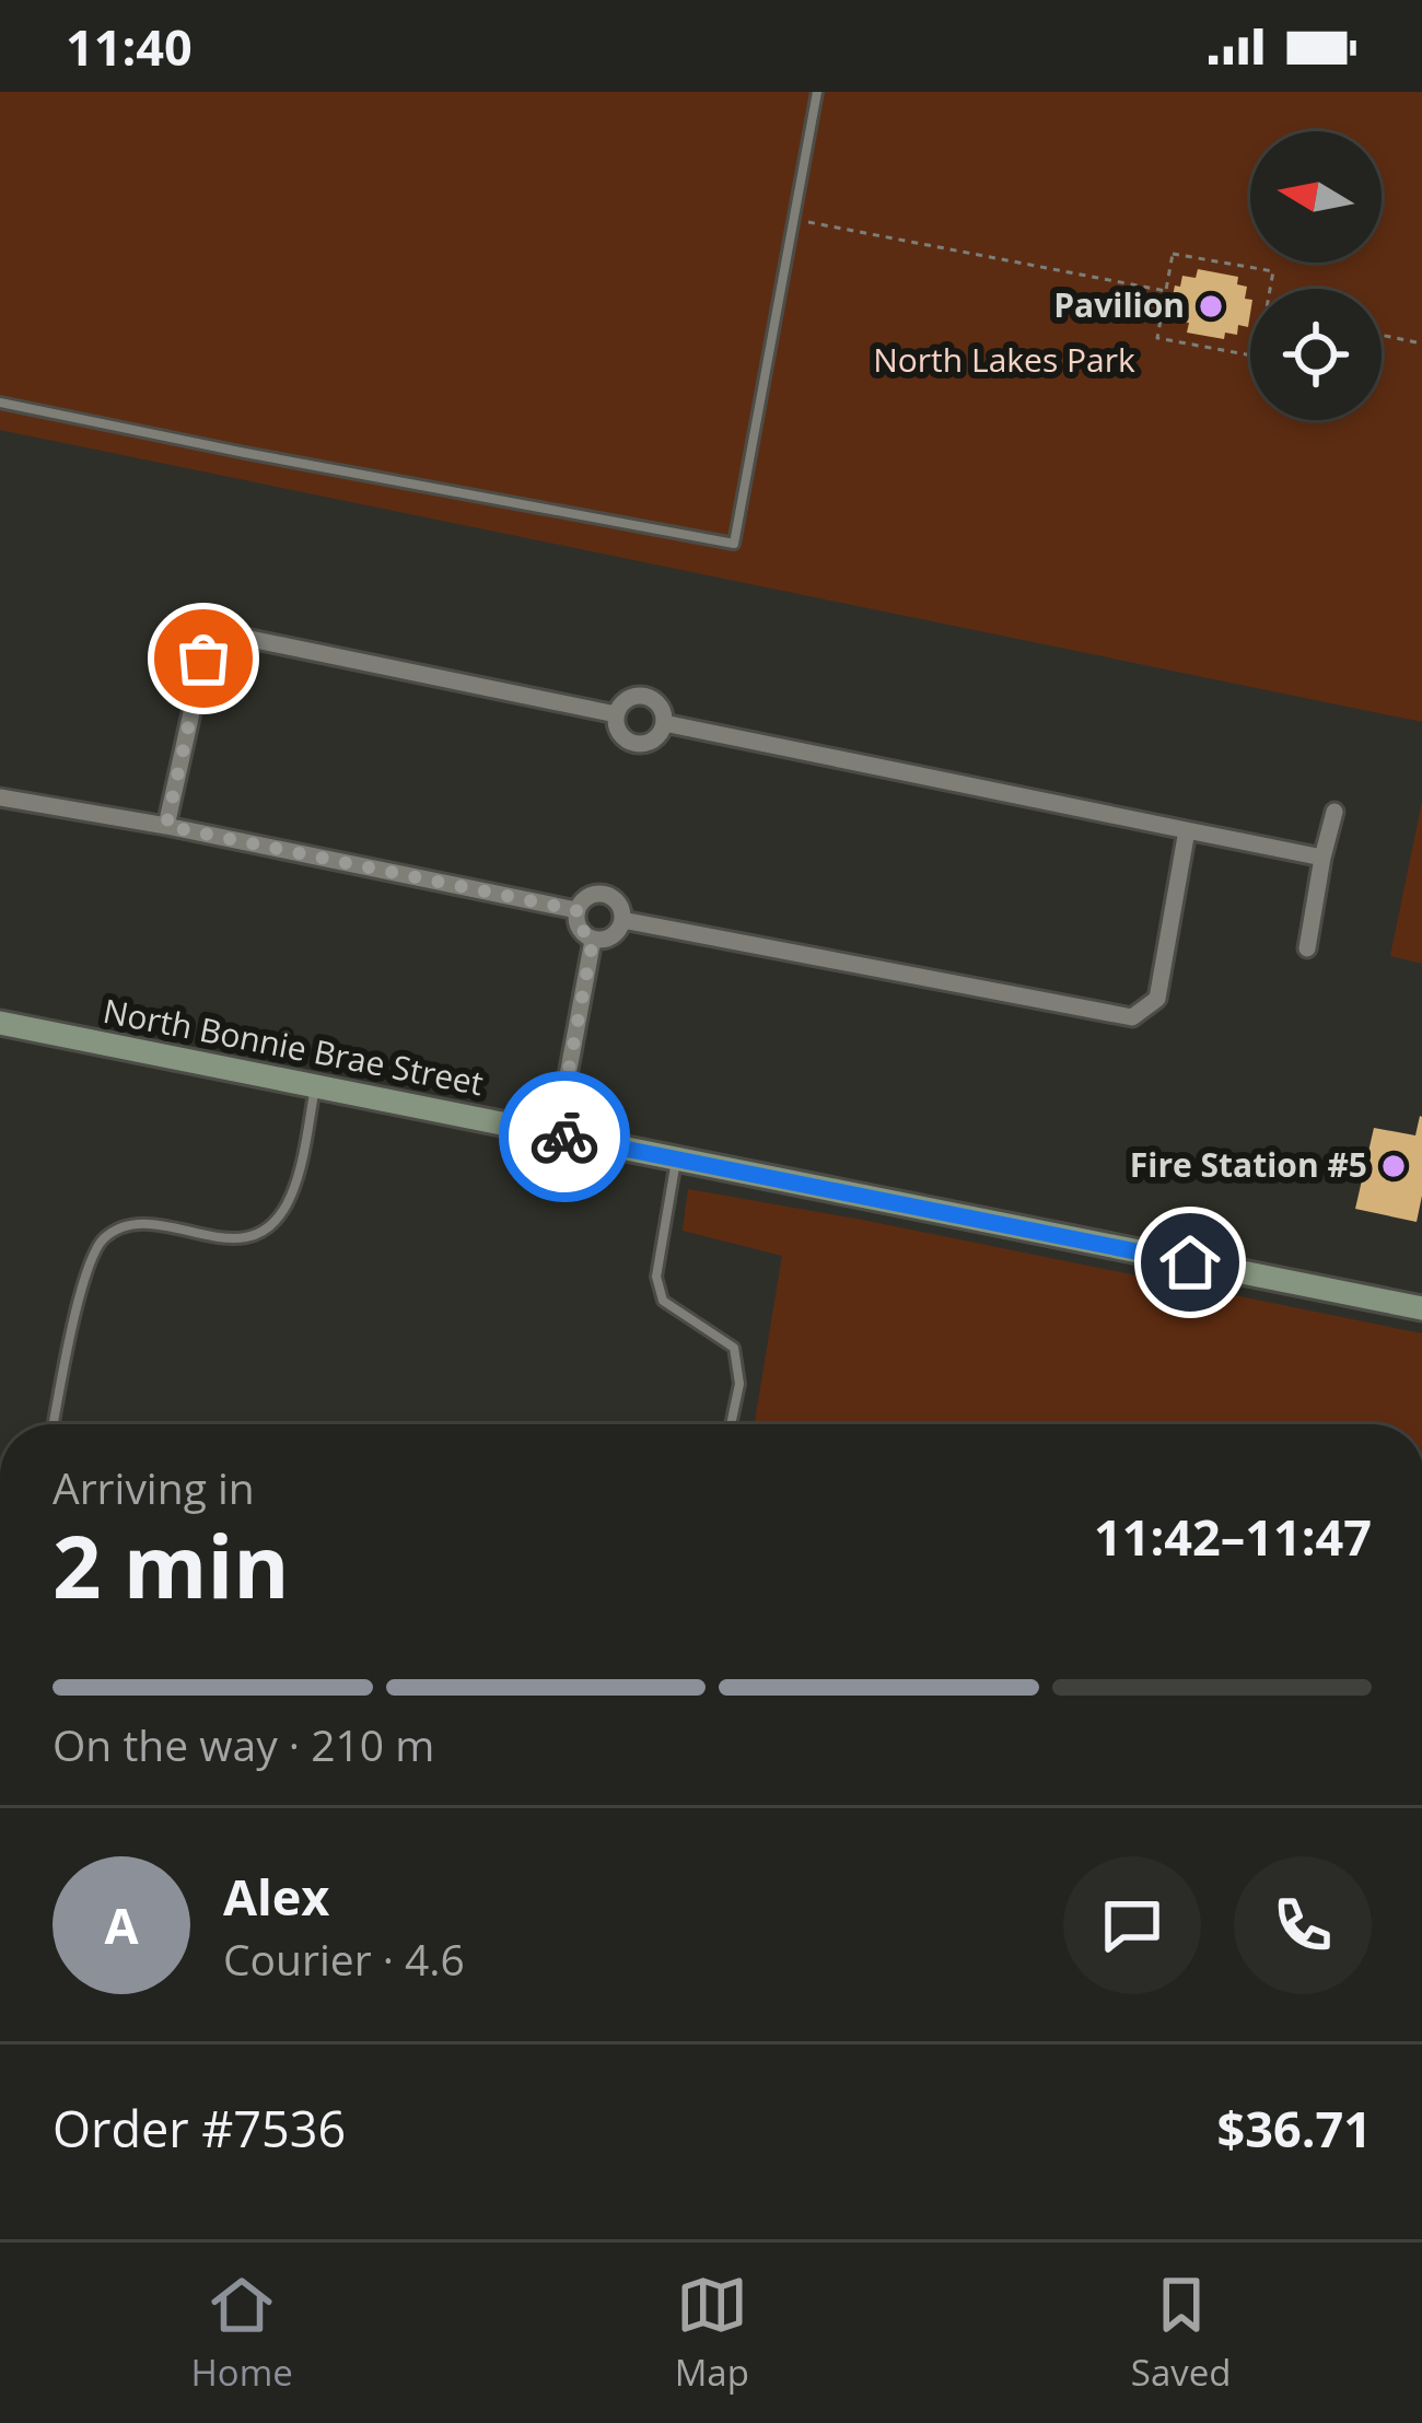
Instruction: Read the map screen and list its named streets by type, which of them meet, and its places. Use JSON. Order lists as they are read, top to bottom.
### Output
{
  "streets": {
    "main road": ["North Bonnie Brae Street"]
  },
  "parks": ["North Lakes Park"],
  "places": ["Pavilion", "Fire Station #5"],
  "north": "left",
  "page": {
    "status": "11:40",
    "heading": ["2 min", "Arriving in", "11:42–11:47"],
    "panel": [
      "Alex",
      "Courier · 4.6",
      "Order #7536",
      "$36.71"
    ],
    "bar": "On the way · 210 m",
    "round": "A",
    "tabs": ["Home", "Map", "Saved"]
  }
}
